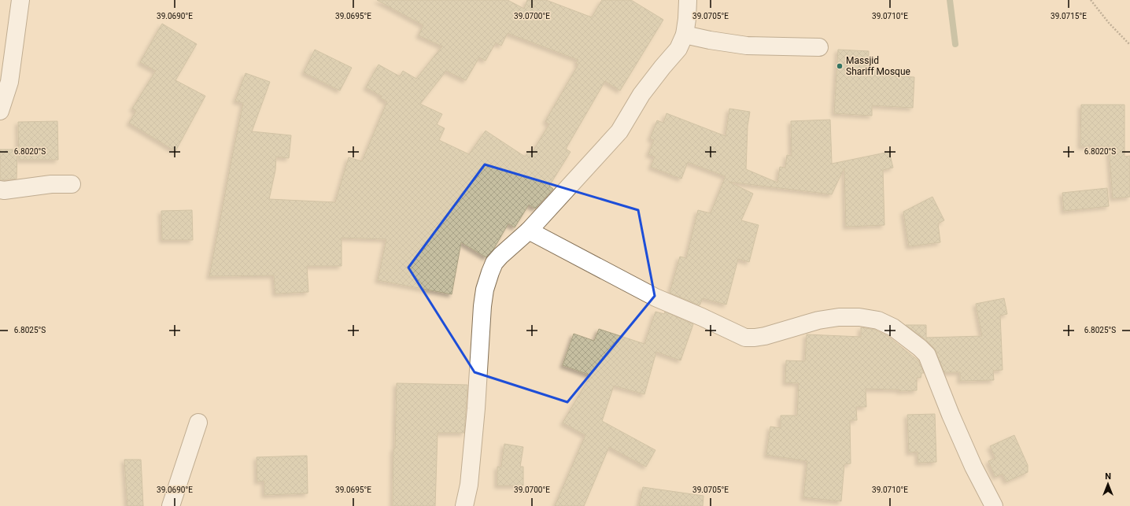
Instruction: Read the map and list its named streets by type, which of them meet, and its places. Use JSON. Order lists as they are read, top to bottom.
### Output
{
  "places": ["Massjid Shariff Mosque"],
  "north": "top",
  "coordinates": [
    "39.0690°E",
    "39.0695°E",
    "39.0700°E",
    "39.0705°E",
    "39.0710°E",
    "39.0715°E",
    "6.8020°S",
    "6.8025°S"
  ]
}
